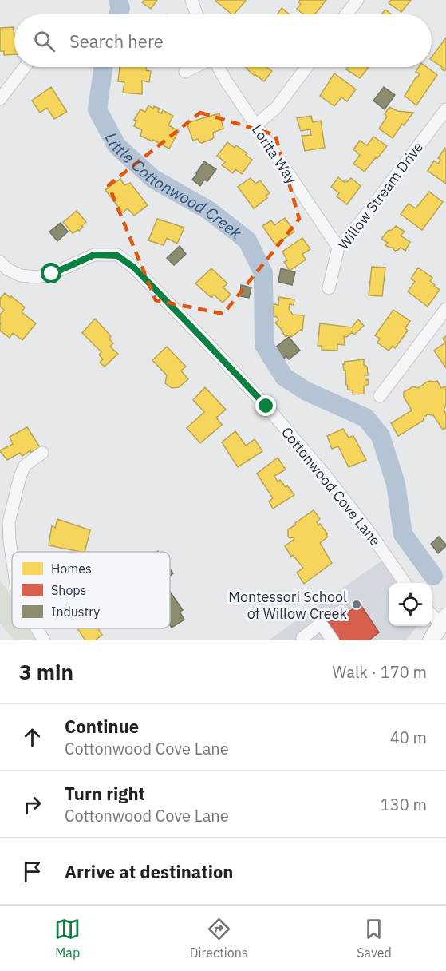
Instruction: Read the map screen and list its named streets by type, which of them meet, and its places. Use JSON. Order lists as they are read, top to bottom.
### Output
{
  "streets": {
    "street": ["Lorita Way", "Willow Stream Drive", "Cottonwood Cove Lane"]
  },
  "crossings": [
    ["Lorita Way", "Willow Stream Drive"]
  ],
  "water": ["Little Cottonwood Creek"],
  "places": ["Montessori School of Willow Creek"],
  "legend": ["Homes", "Shops", "Industry"],
  "page": {
    "search": "Search here",
    "heading": ["3 min", "Walk · 170 m"],
    "list": [
      ["Continue", "Cottonwood Cove Lane", "40 m"],
      ["Turn right", "Cottonwood Cove Lane", "130 m"],
      "Arrive at destination"
    ],
    "nav": ["Map", "Directions", "Saved"]
  }
}
